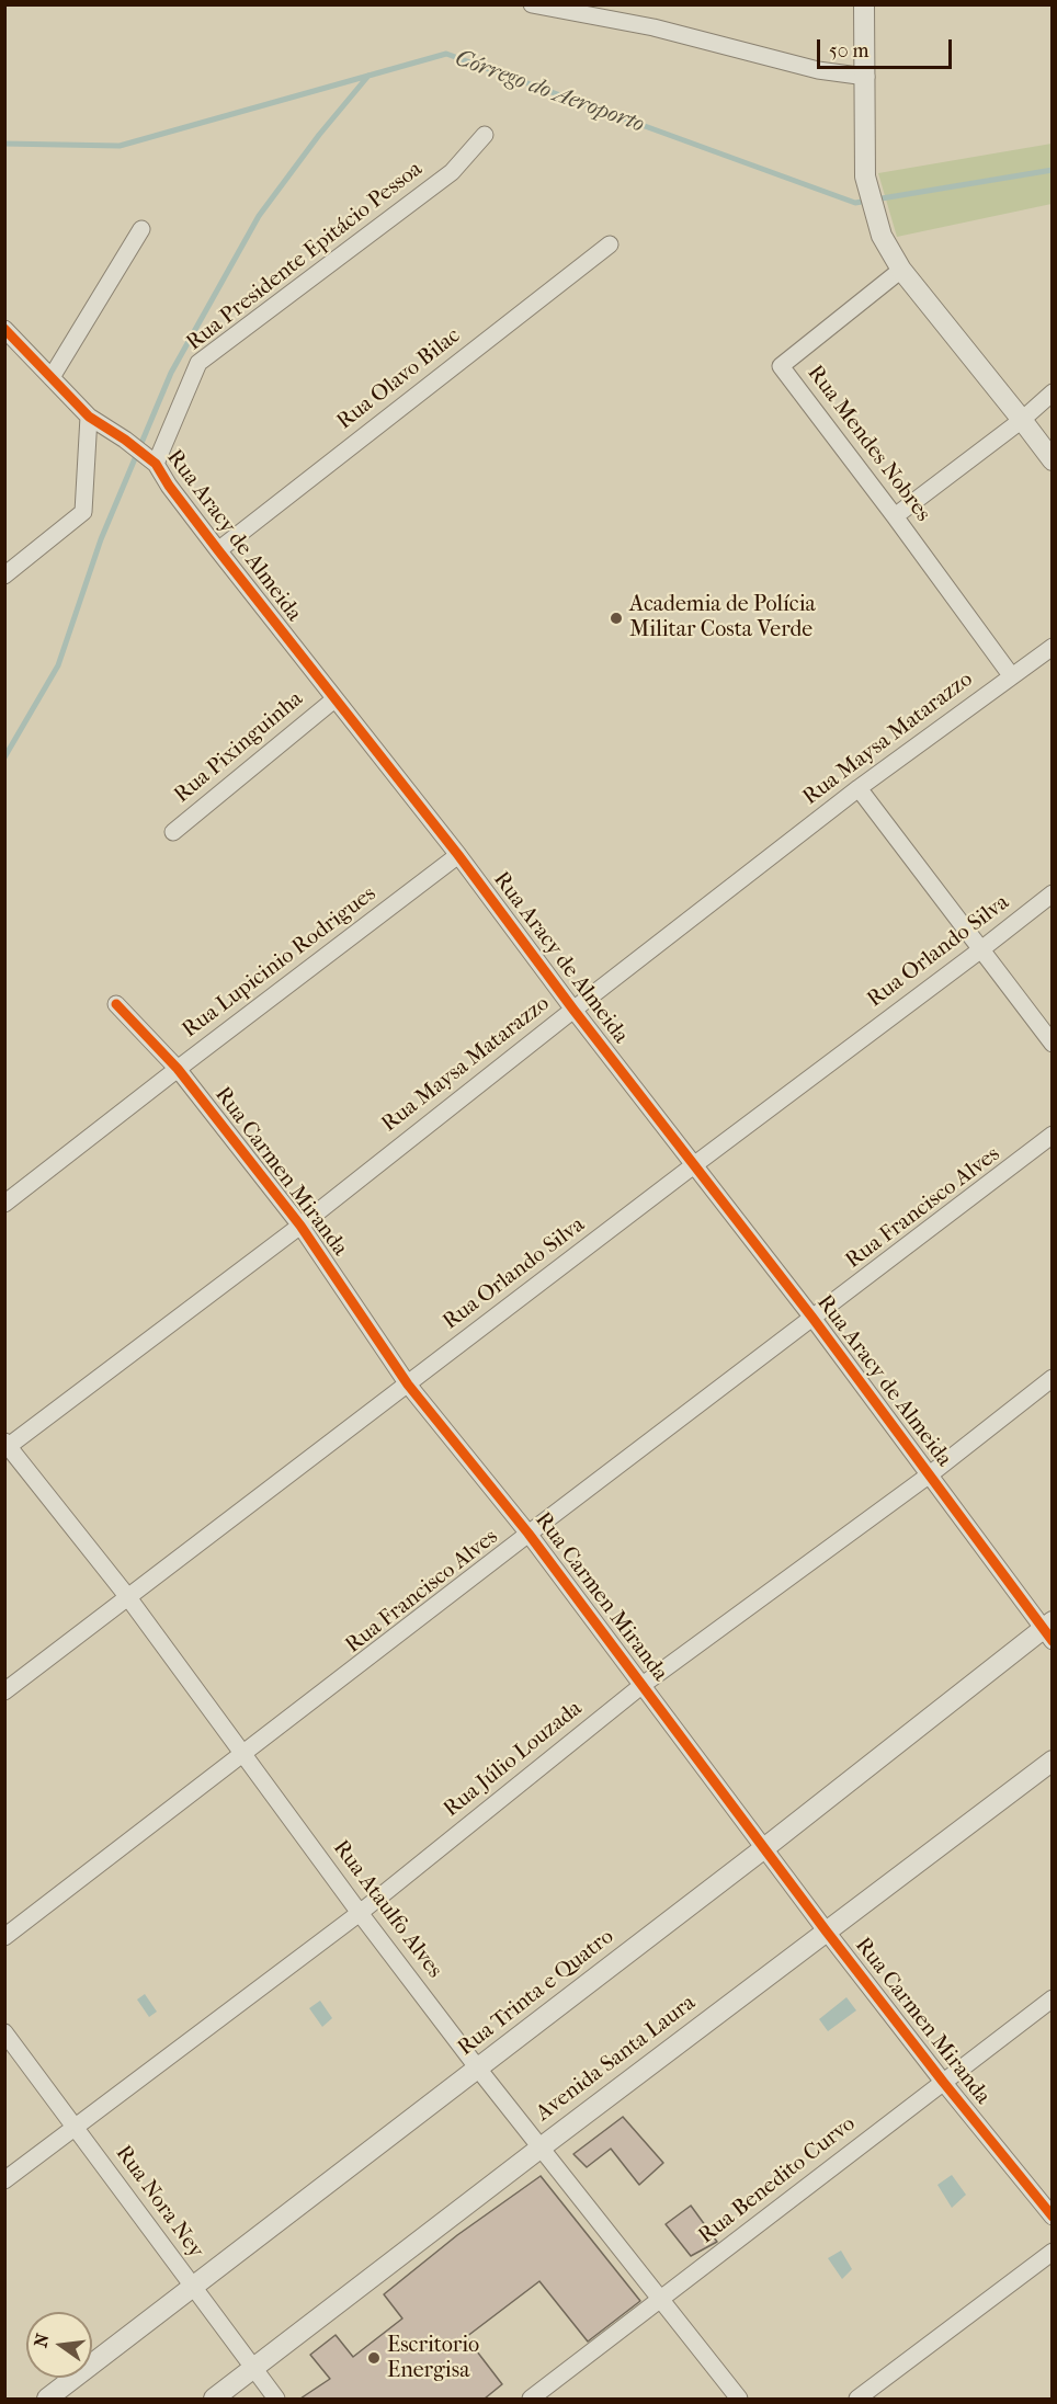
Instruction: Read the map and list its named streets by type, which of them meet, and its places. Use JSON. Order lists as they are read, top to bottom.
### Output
{
  "streets": {
    "street": [
      "Rua Presidente Epitácio Pessoa",
      "Rua Olavo Bilac",
      "Rua Mendes Nobres",
      "Rua Aracy de Almeida",
      "Rua Maysa Matarazzo",
      "Rua Pixinguinha",
      "Rua Orlando Silva",
      "Rua Lupicinio Rodrigues",
      "Rua Carmen Miranda",
      "Rua Francisco Alves",
      "Rua Júlio Louzada",
      "Rua Ataulfo Alves",
      "Rua Trinta e Quatro",
      "Avenida Santa Laura",
      "Rua Benedito Curvo",
      "Rua Nora Ney"
    ]
  },
  "crossings": [
    ["Rua Presidente Epitácio Pessoa", "Rua Aracy de Almeida"],
    ["Rua Olavo Bilac", "Rua Aracy de Almeida"],
    ["Rua Mendes Nobres", "Rua Maysa Matarazzo"],
    ["Rua Aracy de Almeida", "Rua Maysa Matarazzo"],
    ["Rua Aracy de Almeida", "Rua Pixinguinha"],
    ["Rua Aracy de Almeida", "Rua Orlando Silva"],
    ["Rua Aracy de Almeida", "Rua Lupicinio Rodrigues"],
    ["Rua Aracy de Almeida", "Rua Francisco Alves"],
    ["Rua Aracy de Almeida", "Rua Júlio Louzada"],
    ["Rua Aracy de Almeida", "Rua Trinta e Quatro"],
    ["Rua Maysa Matarazzo", "Rua Carmen Miranda"],
    ["Rua Maysa Matarazzo", "Rua Ataulfo Alves"],
    ["Rua Orlando Silva", "Rua Carmen Miranda"],
    ["Rua Orlando Silva", "Rua Ataulfo Alves"],
    ["Rua Lupicinio Rodrigues", "Rua Carmen Miranda"],
    ["Rua Carmen Miranda", "Rua Francisco Alves"],
    ["Rua Carmen Miranda", "Rua Júlio Louzada"],
    ["Rua Carmen Miranda", "Rua Trinta e Quatro"],
    ["Rua Carmen Miranda", "Avenida Santa Laura"],
    ["Rua Carmen Miranda", "Rua Benedito Curvo"],
    ["Rua Francisco Alves", "Rua Ataulfo Alves"],
    ["Rua Júlio Louzada", "Rua Ataulfo Alves"],
    ["Rua Júlio Louzada", "Rua Nora Ney"],
    ["Rua Ataulfo Alves", "Rua Trinta e Quatro"],
    ["Rua Ataulfo Alves", "Avenida Santa Laura"],
    ["Rua Ataulfo Alves", "Rua Benedito Curvo"],
    ["Rua Trinta e Quatro", "Rua Nora Ney"],
    ["Avenida Santa Laura", "Rua Nora Ney"]
  ],
  "water": ["Córrego do Aeroporto"],
  "places": ["Academia de Polícia Militar Costa Verde", "Escritorio Energisa"],
  "scale_bar": "50 m",
  "north": "left"
}
